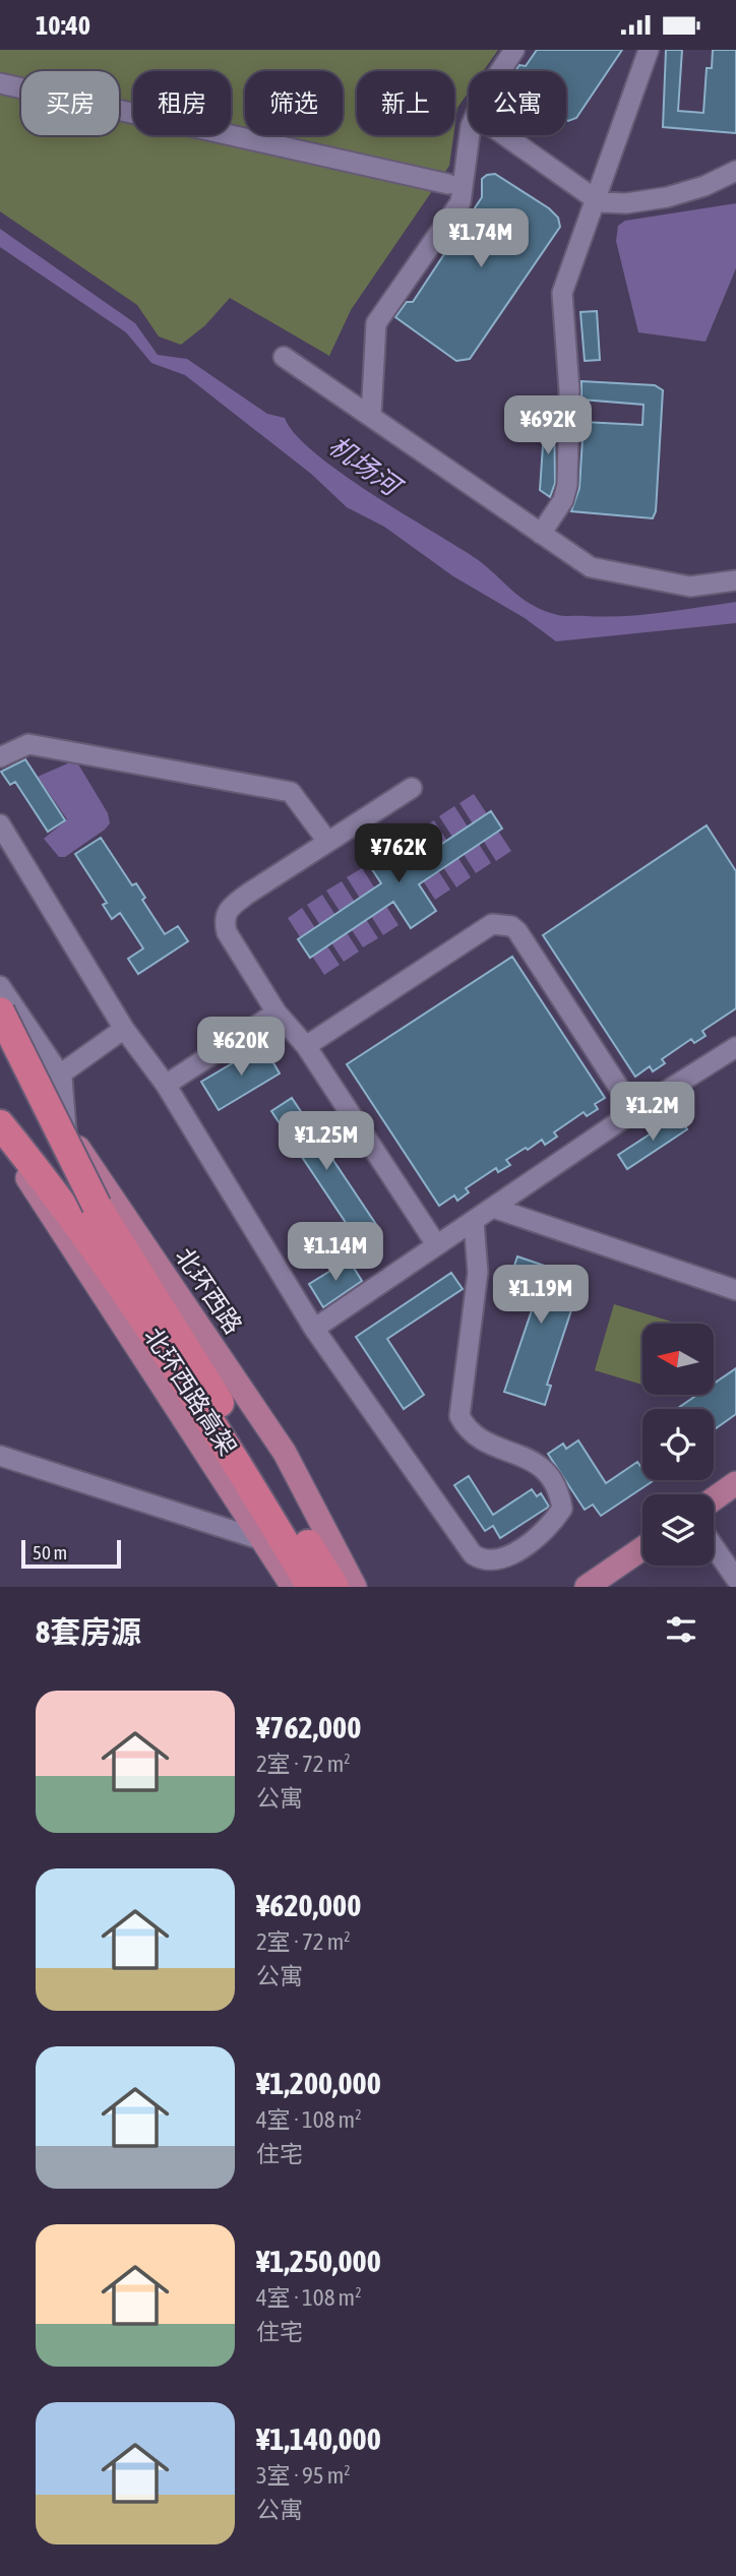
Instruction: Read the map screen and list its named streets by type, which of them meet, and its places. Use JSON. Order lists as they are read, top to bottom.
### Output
{
  "streets": {
    "highway": ["北环西路高架"],
    "main road": ["北环西路"]
  },
  "water": ["机场河"],
  "scale_bar": "50 m",
  "north": "left",
  "page": {
    "status": "10:40",
    "chip": [
      "买房",
      "租房",
      "筛选",
      "新上",
      "公寓"
    ],
    "price": [
      "¥1.74M",
      "¥692K",
      "¥762K",
      "¥620K",
      "¥1.2M",
      "¥1.25M",
      "¥1.14M",
      "¥1.19M"
    ],
    "scale": "50 m",
    "heading": "8套房源",
    "list": [
      {
        "name": "¥762,000",
        "note": "2室 · 72 m² · 公寓"
      },
      {
        "name": "¥620,000",
        "note": "2室 · 72 m² · 公寓"
      },
      {
        "name": "¥1,200,000",
        "note": "4室 · 108 m² · 住宅"
      },
      {
        "name": "¥1,250,000",
        "note": "4室 · 108 m² · 住宅"
      },
      {
        "name": "¥1,140,000",
        "note": "3室 · 95 m² · 公寓"
      }
    ]
  }
}
